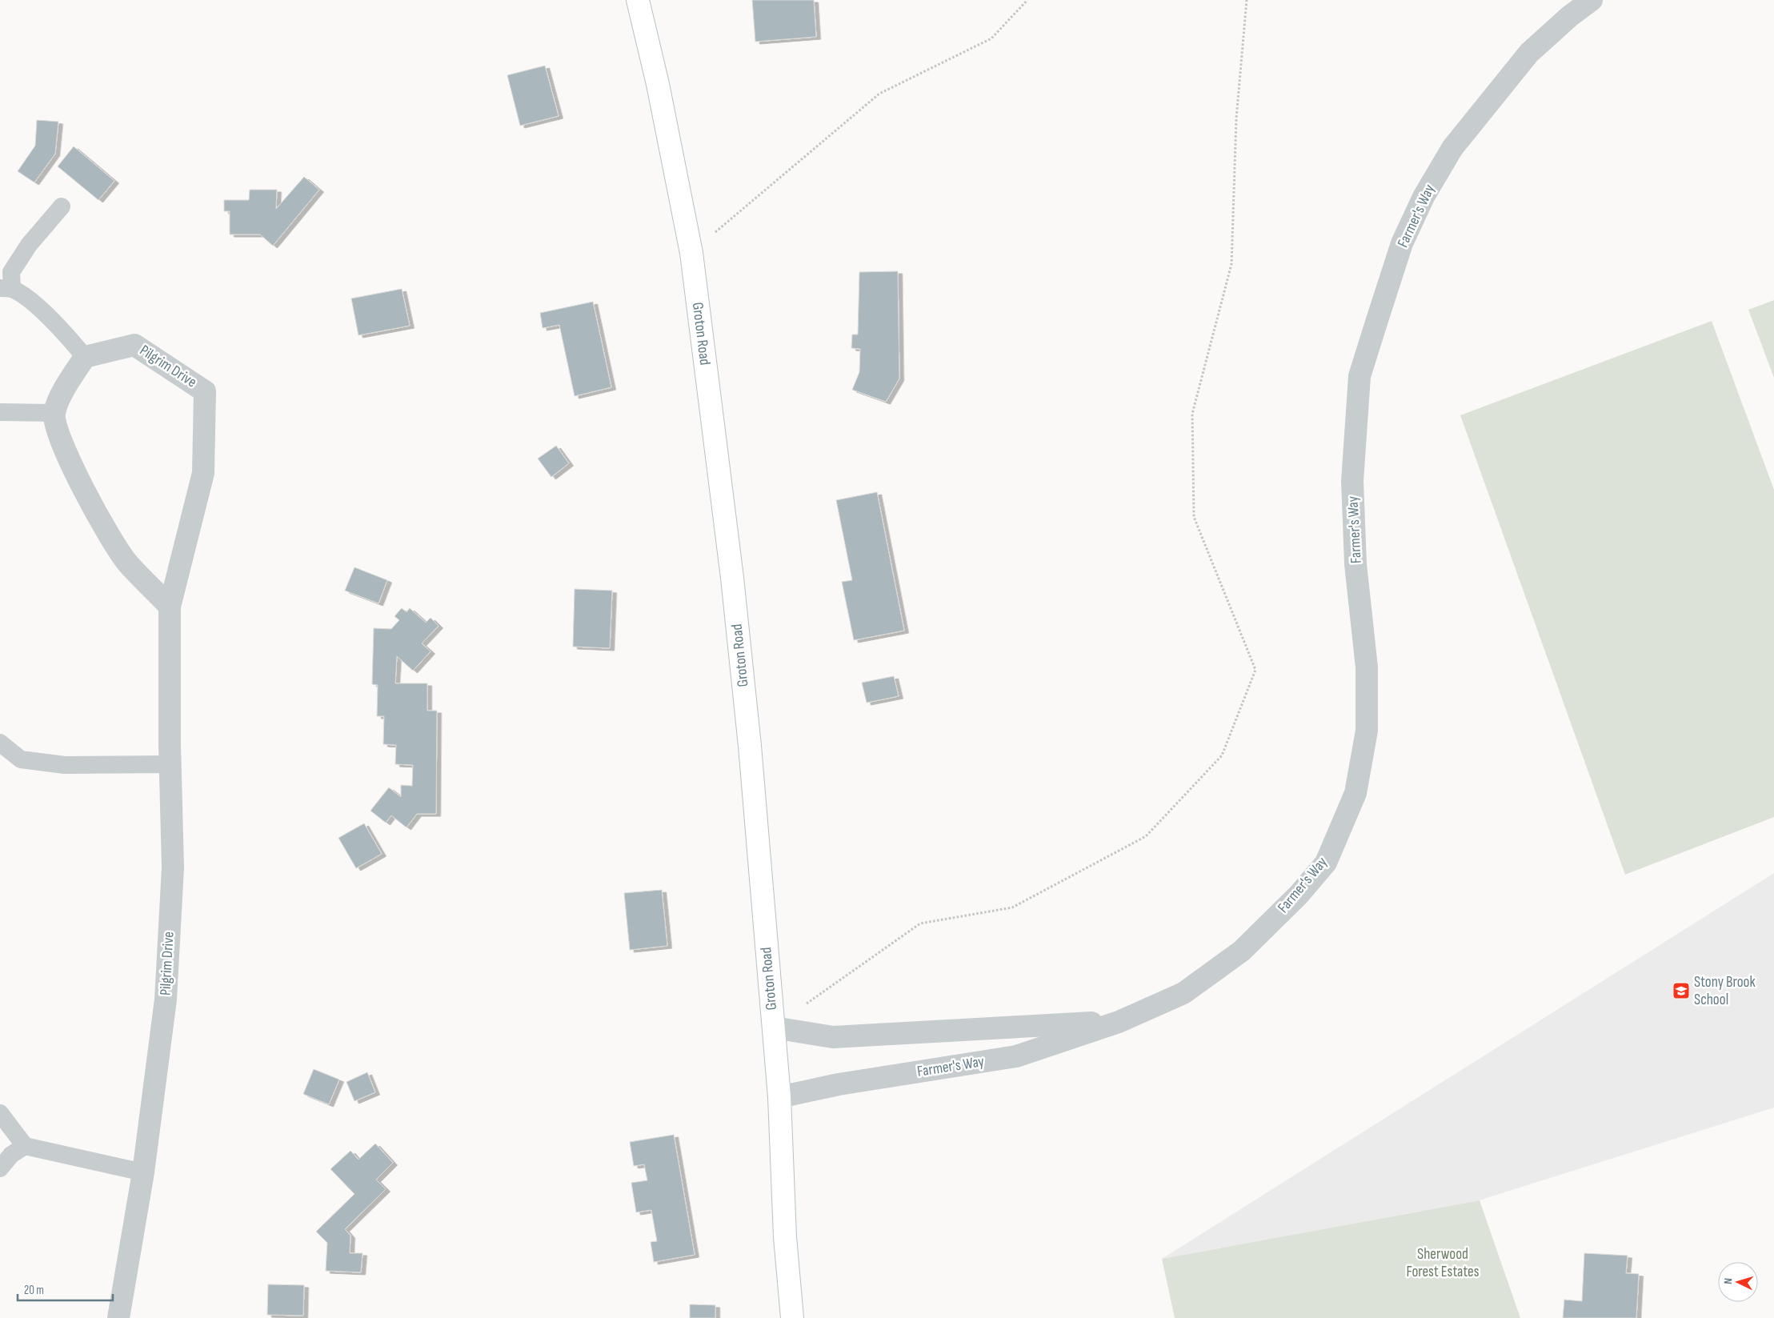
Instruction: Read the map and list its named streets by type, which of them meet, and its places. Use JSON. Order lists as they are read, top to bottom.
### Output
{
  "streets": {
    "main road": ["Groton Road"],
    "street": ["Farmer's Way", "Pilgrim Drive"]
  },
  "crossings": [
    ["Farmer's Way", "Groton Road"]
  ],
  "parks": ["Sherwood Forest Estates"],
  "places": {
    "school or university": ["Stony Brook School"]
  },
  "scale_bar": "20 m",
  "north": "left"
}
